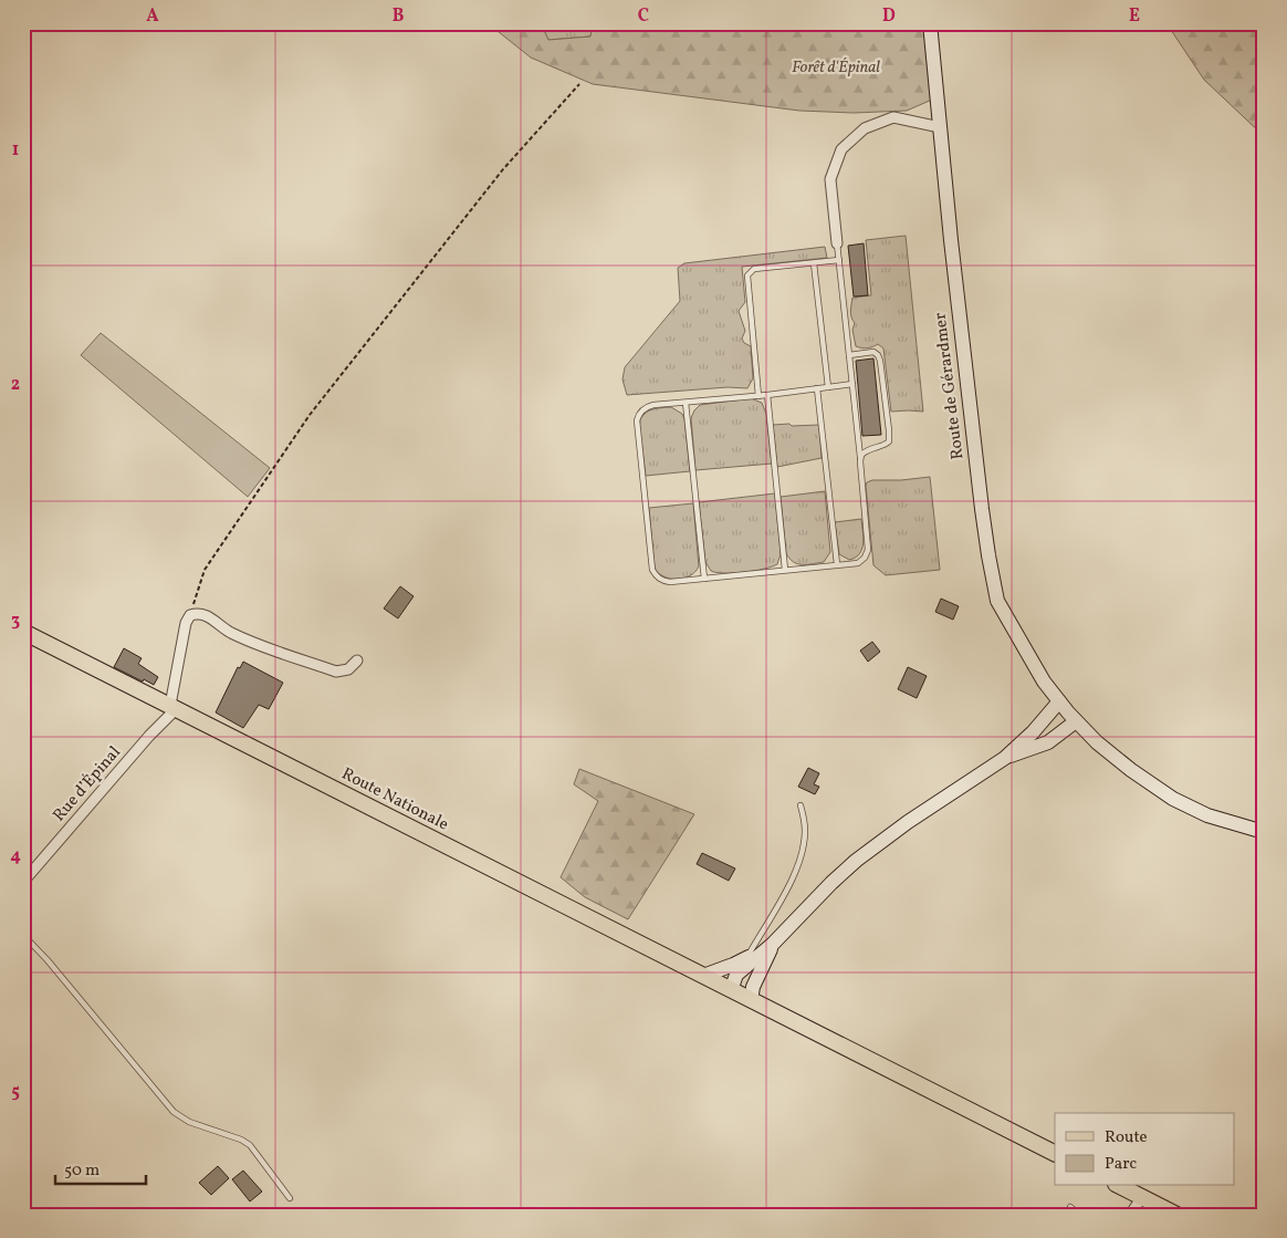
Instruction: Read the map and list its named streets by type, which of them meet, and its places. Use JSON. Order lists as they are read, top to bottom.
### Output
{
  "streets": {
    "main road": ["Route de Gérardmer", "Route Nationale"],
    "street": ["Rue d’Épinal"]
  },
  "crossings": [
    ["Rue d’Épinal", "Route Nationale"]
  ],
  "parks": ["Forêt d'Épinal"],
  "legend": ["Route", "Parc"],
  "scale_bar": "50 m",
  "grid": {
    "columns": [
      "A",
      "B",
      "C",
      "D",
      "E"
    ],
    "rows": [
      "1",
      "2",
      "3",
      "4",
      "5"
    ]
  }
}
